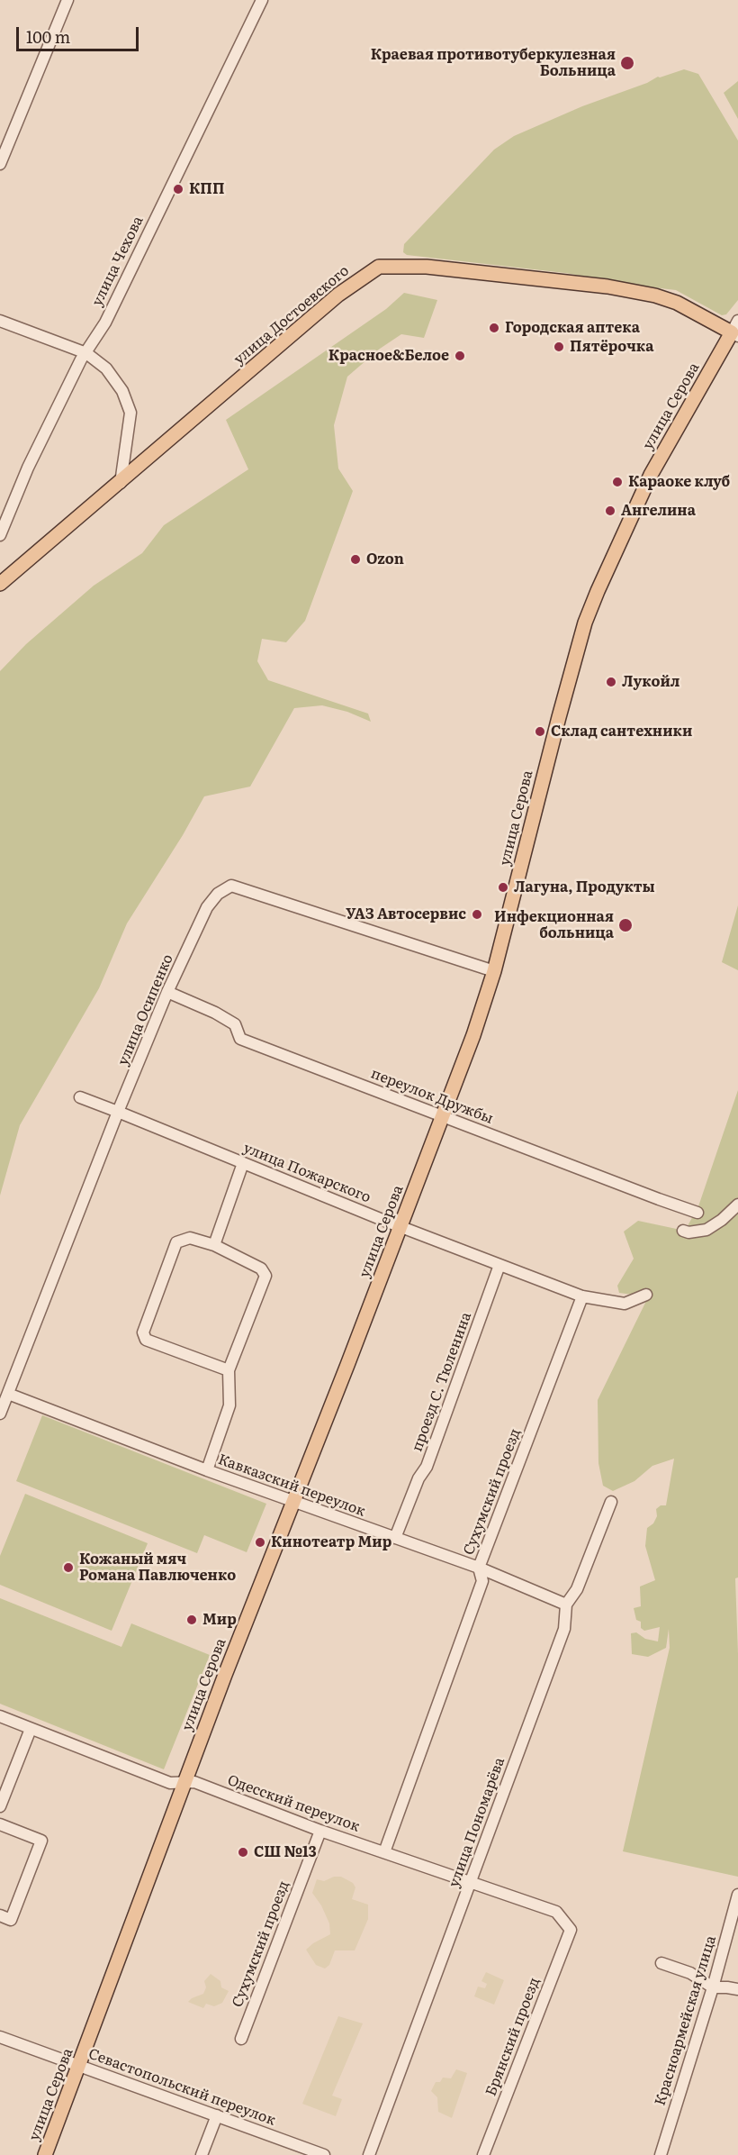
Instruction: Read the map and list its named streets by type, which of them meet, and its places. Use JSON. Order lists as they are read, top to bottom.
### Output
{
  "streets": {
    "main road": ["улица Достоевского", "улица Серова"],
    "street": [
      "улица Чехова",
      "улица Осипенко",
      "переулок Дружбы",
      "улица Пожарского",
      "проезд С. Тюленина",
      "Кавказский переулок",
      "Сухумский проезд",
      "Одесский переулок",
      "улица Пономарёва",
      "Красноармейская улица",
      "Брянский проезд",
      "Севастопольский переулок"
    ]
  },
  "crossings": [
    ["улица Достоевского", "улица Серова"],
    ["улица Серова", "улица Осипенко"],
    ["улица Серова", "переулок Дружбы"],
    ["улица Серова", "улица Пожарского"],
    ["улица Серова", "Кавказский переулок"],
    ["улица Серова", "Одесский переулок"],
    ["улица Серова", "Севастопольский переулок"],
    ["улица Осипенко", "переулок Дружбы"],
    ["улица Осипенко", "улица Пожарского"],
    ["улица Осипенко", "Кавказский переулок"],
    ["улица Пожарского", "проезд С. Тюленина"],
    ["улица Пожарского", "Сухумский проезд"],
    ["проезд С. Тюленина", "Кавказский переулок"],
    ["Кавказский переулок", "Сухумский проезд"],
    ["Кавказский переулок", "улица Пономарёва"],
    ["Сухумский проезд", "Одесский переулок"],
    ["Одесский переулок", "улица Пономарёва"],
    ["Одесский переулок", "Брянский проезд"]
  ],
  "places": [
    "Краевая противотуберкулезная Больница",
    "КПП",
    "Городская аптека",
    "Пятёрочка",
    "Красное&Белое",
    "Караоке клуб",
    "Ангелина",
    "Ozon",
    "Лукойл",
    "Склад сантехники",
    "Лагуна, Продукты",
    "УАЗ Автосервис",
    "Инфекционная больница",
    "Кинотеатр Мир",
    "Кожаный мяч Романа Павлюченко",
    "Мир",
    "СШ №13"
  ],
  "scale_bar": "100 m"
}
